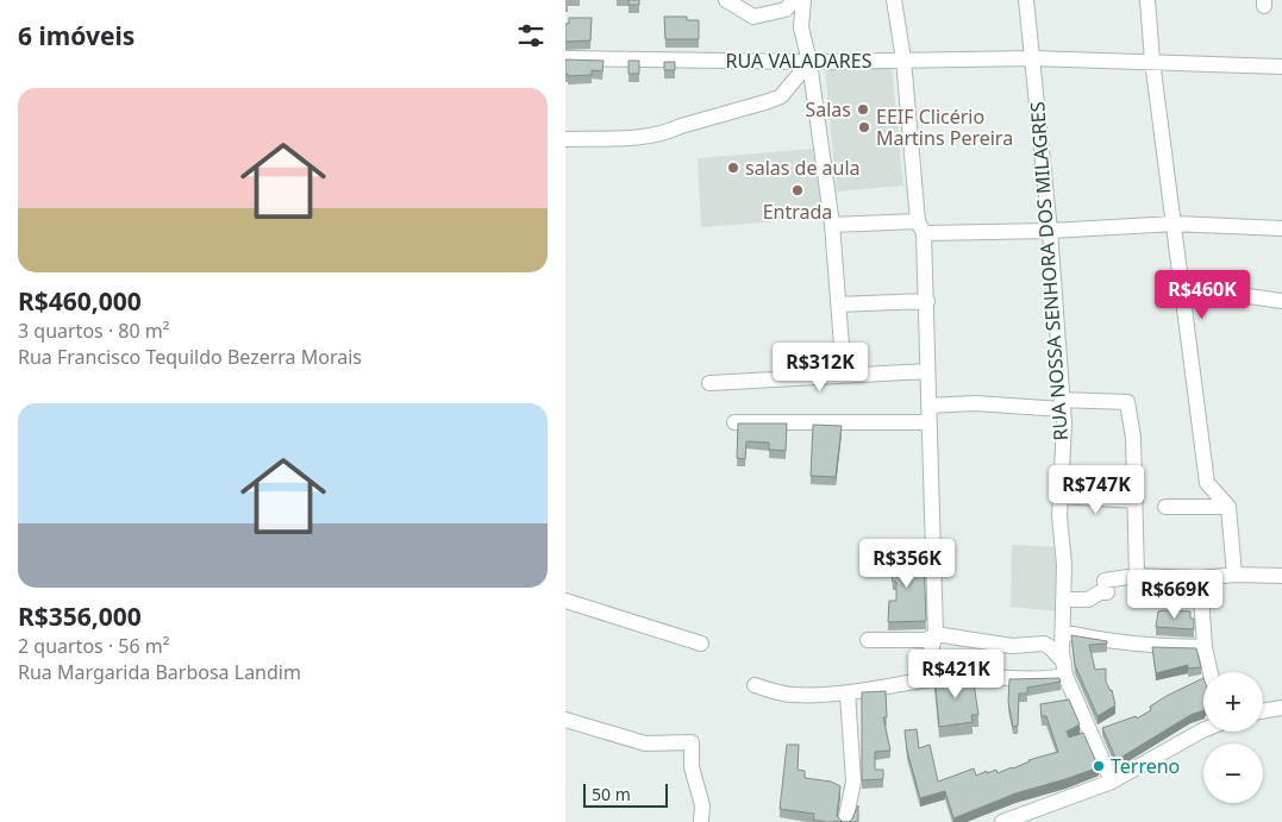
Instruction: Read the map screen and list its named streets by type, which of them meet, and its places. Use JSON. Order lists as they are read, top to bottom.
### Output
{
  "streets": {
    "street": ["RUA VALADARES", "RUA NOSSA SENHORA DOS MILAGRES"]
  },
  "crossings": [
    ["RUA VALADARES", "RUA NOSSA SENHORA DOS MILAGRES"]
  ],
  "places": [
    "Salas",
    "EEIF Clicério Martins Pereira",
    "salas de aula",
    "Entrada",
    "Terreno"
  ],
  "scale_bar": "50 m",
  "page": {
    "heading": "6 imóveis",
    "list": [
      {
        "name": "R$460,000",
        "note": "3 quartos · 80 m² · Rua Francisco Tequildo Bezerra Morais"
      },
      {
        "name": "R$356,000",
        "note": "2 quartos · 56 m² · Rua Margarida Barbosa Landim"
      }
    ],
    "price": [
      "R$460K",
      "R$312K",
      "R$747K",
      "R$356K",
      "R$669K",
      "R$421K"
    ],
    "map_buttons": ["+", "−"],
    "scale": "50 m"
  }
}
